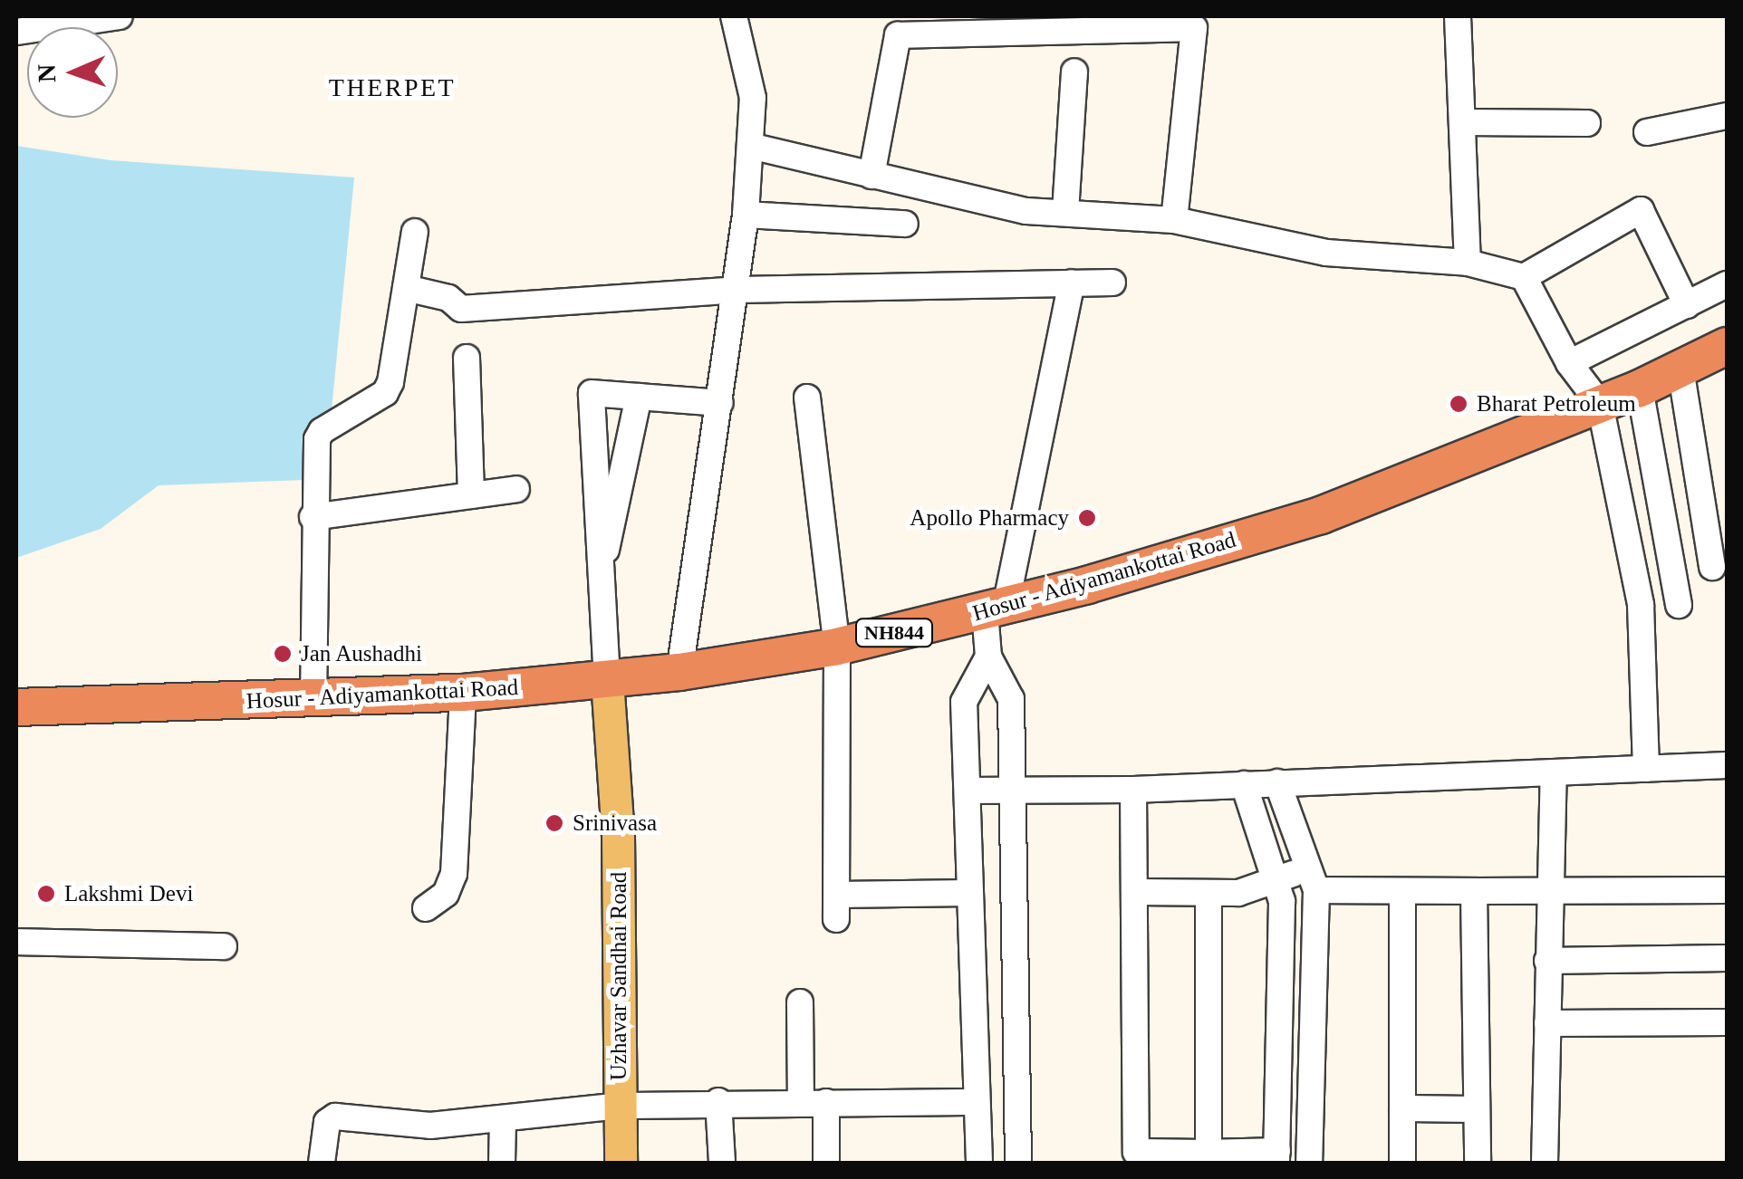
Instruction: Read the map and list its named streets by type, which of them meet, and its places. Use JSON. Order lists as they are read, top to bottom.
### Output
{
  "streets": {
    "highway": ["Hosur - Adiyamankottai Road", "NH844"],
    "main road": ["Uzhavar Sandhai Road"]
  },
  "crossings": [
    ["Hosur - Adiyamankottai Road", "Uzhavar Sandhai Road"]
  ],
  "districts": ["THERPET"],
  "places": [
    "Bharat Petroleum",
    "Apollo Pharmacy",
    "Jan Aushadhi",
    "Srinivasa",
    "Lakshmi Devi"
  ],
  "north": "left"
}
